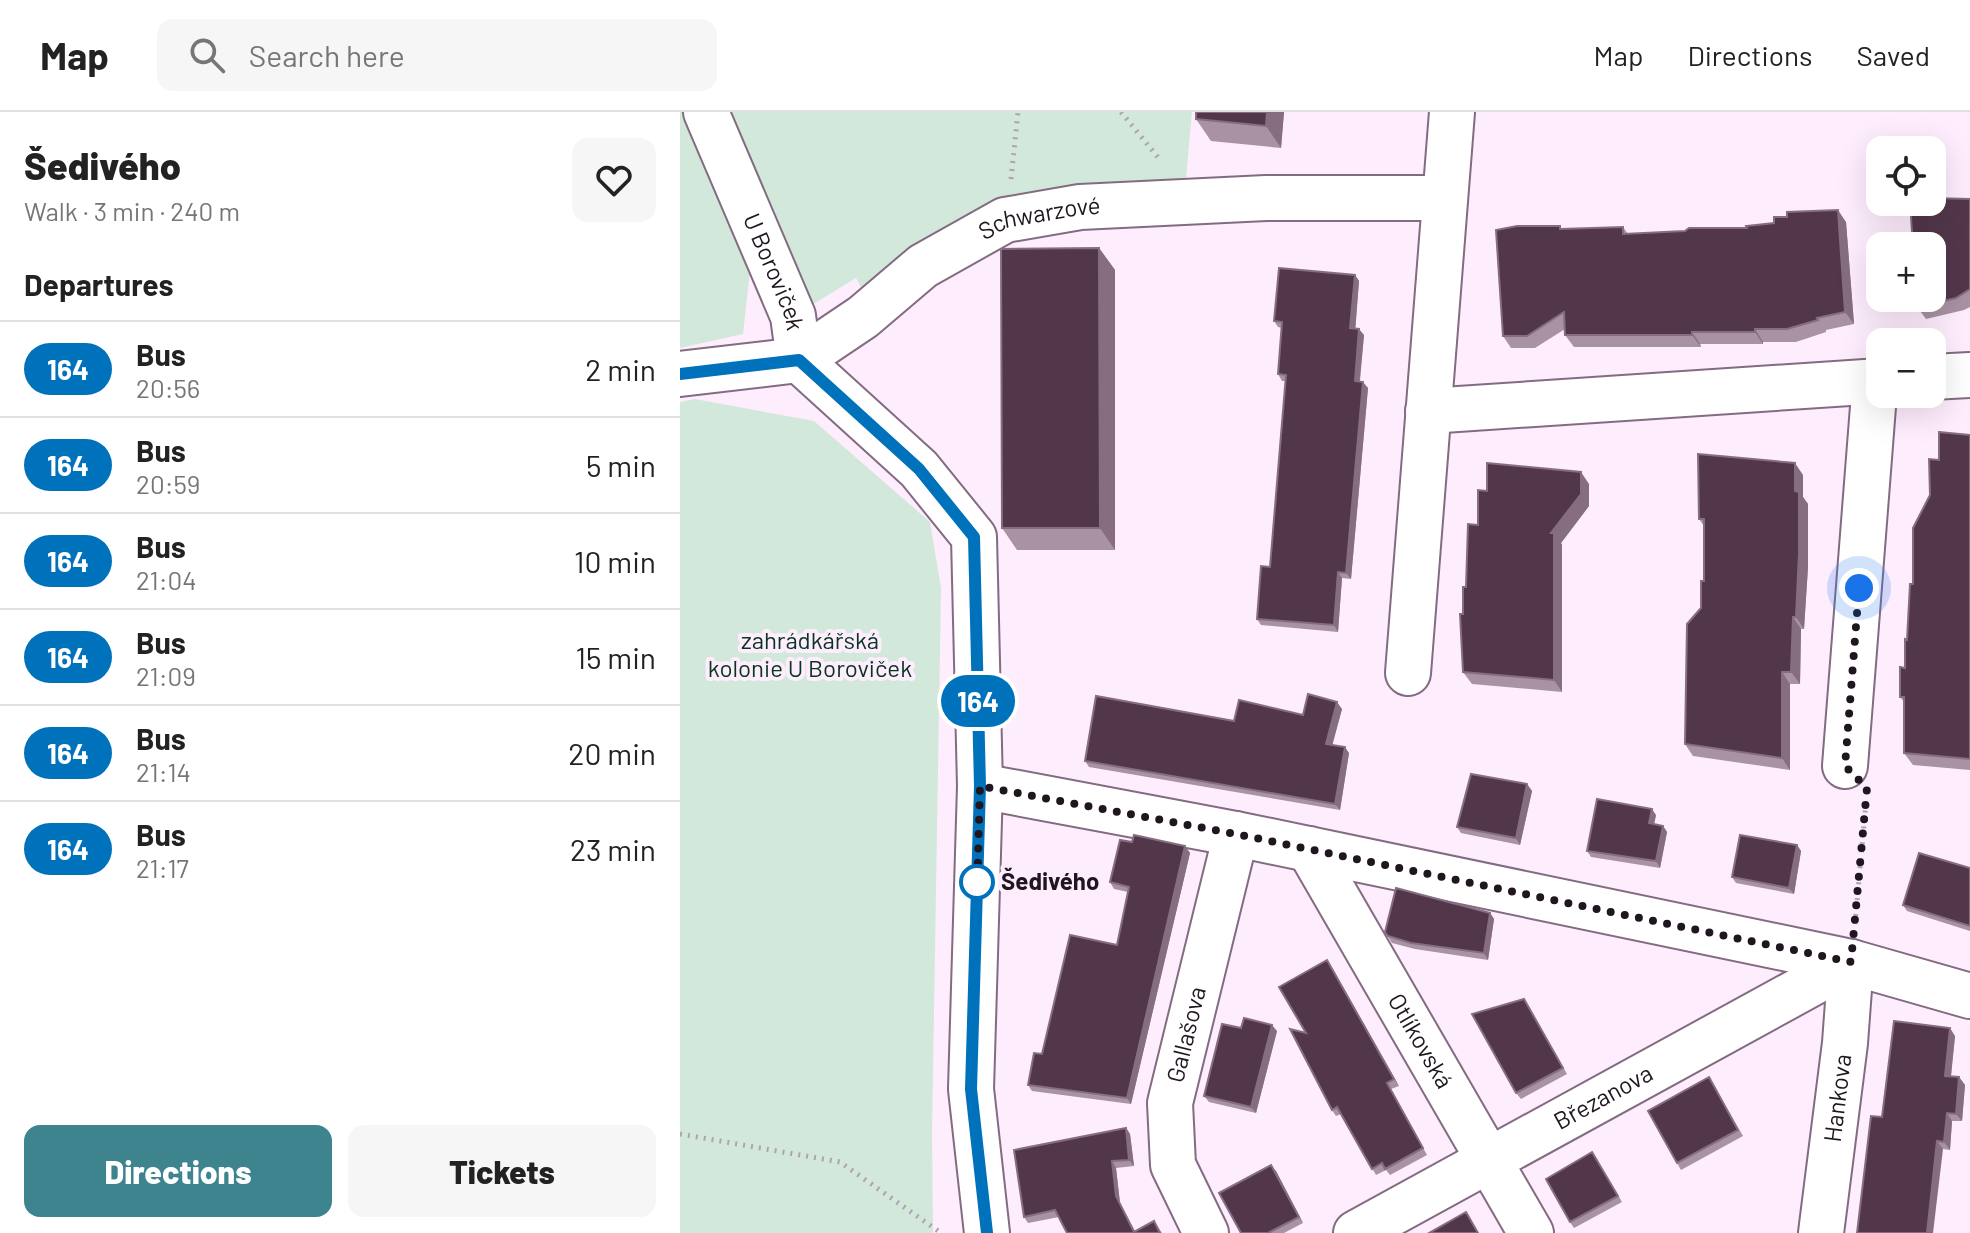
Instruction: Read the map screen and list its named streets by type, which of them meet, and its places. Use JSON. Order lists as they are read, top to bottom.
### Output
{
  "streets": {
    "street": [
      "Schwarzové",
      "U Boroviček",
      "Gallašova",
      "Otlíkovská",
      "Březanova",
      "Hankova"
    ]
  },
  "crossings": [
    ["Schwarzové", "U Boroviček"],
    ["Otlíkovská", "Březanova"],
    ["Březanova", "Hankova"]
  ],
  "parks": ["zahrádkářská kolonie U Boroviček"],
  "places": ["Šedivého"],
  "lines": ["bus line 164"],
  "page": {
    "header": "Map",
    "search": "Search here",
    "nav": ["Map", "Directions", "Saved"],
    "heading": [
      ["Šedivého", "Walk · 3 min · 240 m"],
      "Departures"
    ],
    "on_map": "164",
    "map_buttons": ["+", "−"],
    "list": [
      {
        "mark": "164",
        "name": "Bus",
        "note": "20:56",
        "value": "2 min"
      },
      {
        "mark": "164",
        "name": "Bus",
        "note": "20:59",
        "value": "5 min"
      },
      {
        "mark": "164",
        "name": "Bus",
        "note": "21:04",
        "value": "10 min"
      },
      {
        "mark": "164",
        "name": "Bus",
        "note": "21:09",
        "value": "15 min"
      },
      {
        "mark": "164",
        "name": "Bus",
        "note": "21:14",
        "value": "20 min"
      },
      {
        "mark": "164",
        "name": "Bus",
        "note": "21:17",
        "value": "23 min"
      }
    ],
    "buttons": ["Directions", "Tickets"]
  }
}
